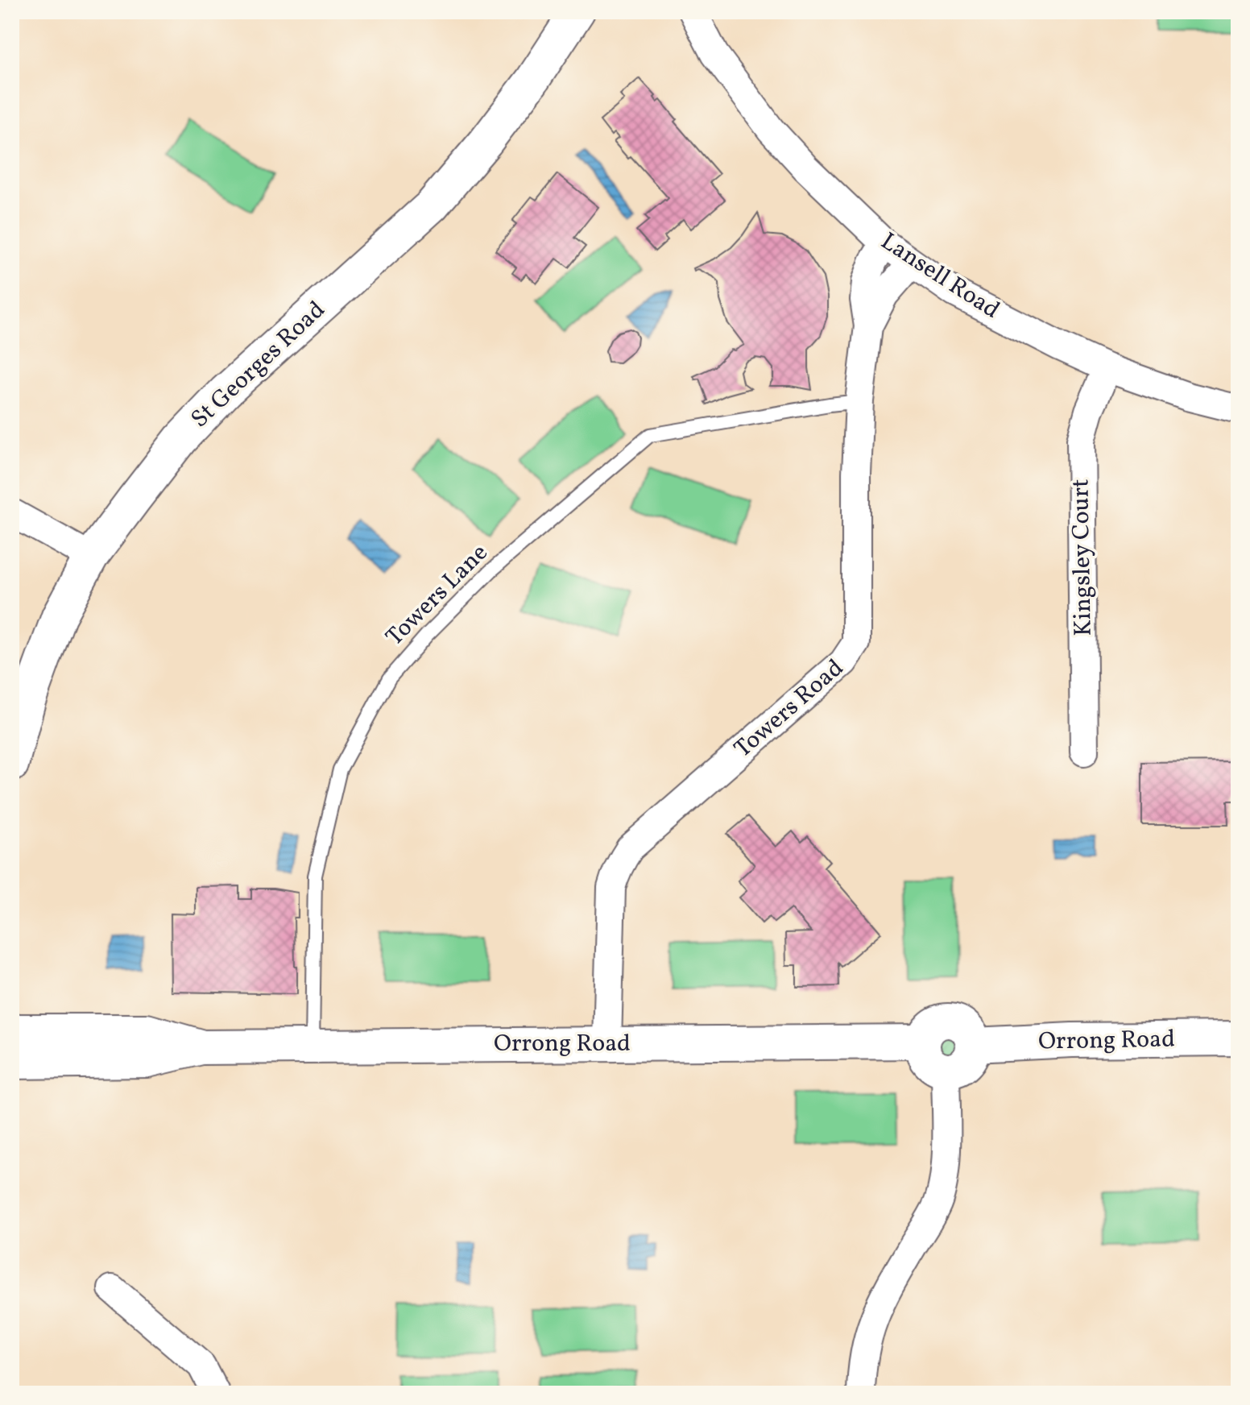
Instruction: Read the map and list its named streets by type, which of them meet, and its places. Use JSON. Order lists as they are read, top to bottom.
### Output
{
  "streets": {
    "street": [
      "Lansell Road",
      "St Georges Road",
      "Kingsley Court",
      "Towers Road",
      "Orrong Road"
    ],
    "lane": ["Towers Lane"]
  },
  "crossings": [
    ["Lansell Road", "Kingsley Court"],
    ["Lansell Road", "Towers Road"],
    ["Towers Lane", "Towers Road"],
    ["Towers Lane", "Orrong Road"],
    ["Towers Road", "Orrong Road"]
  ]
}
